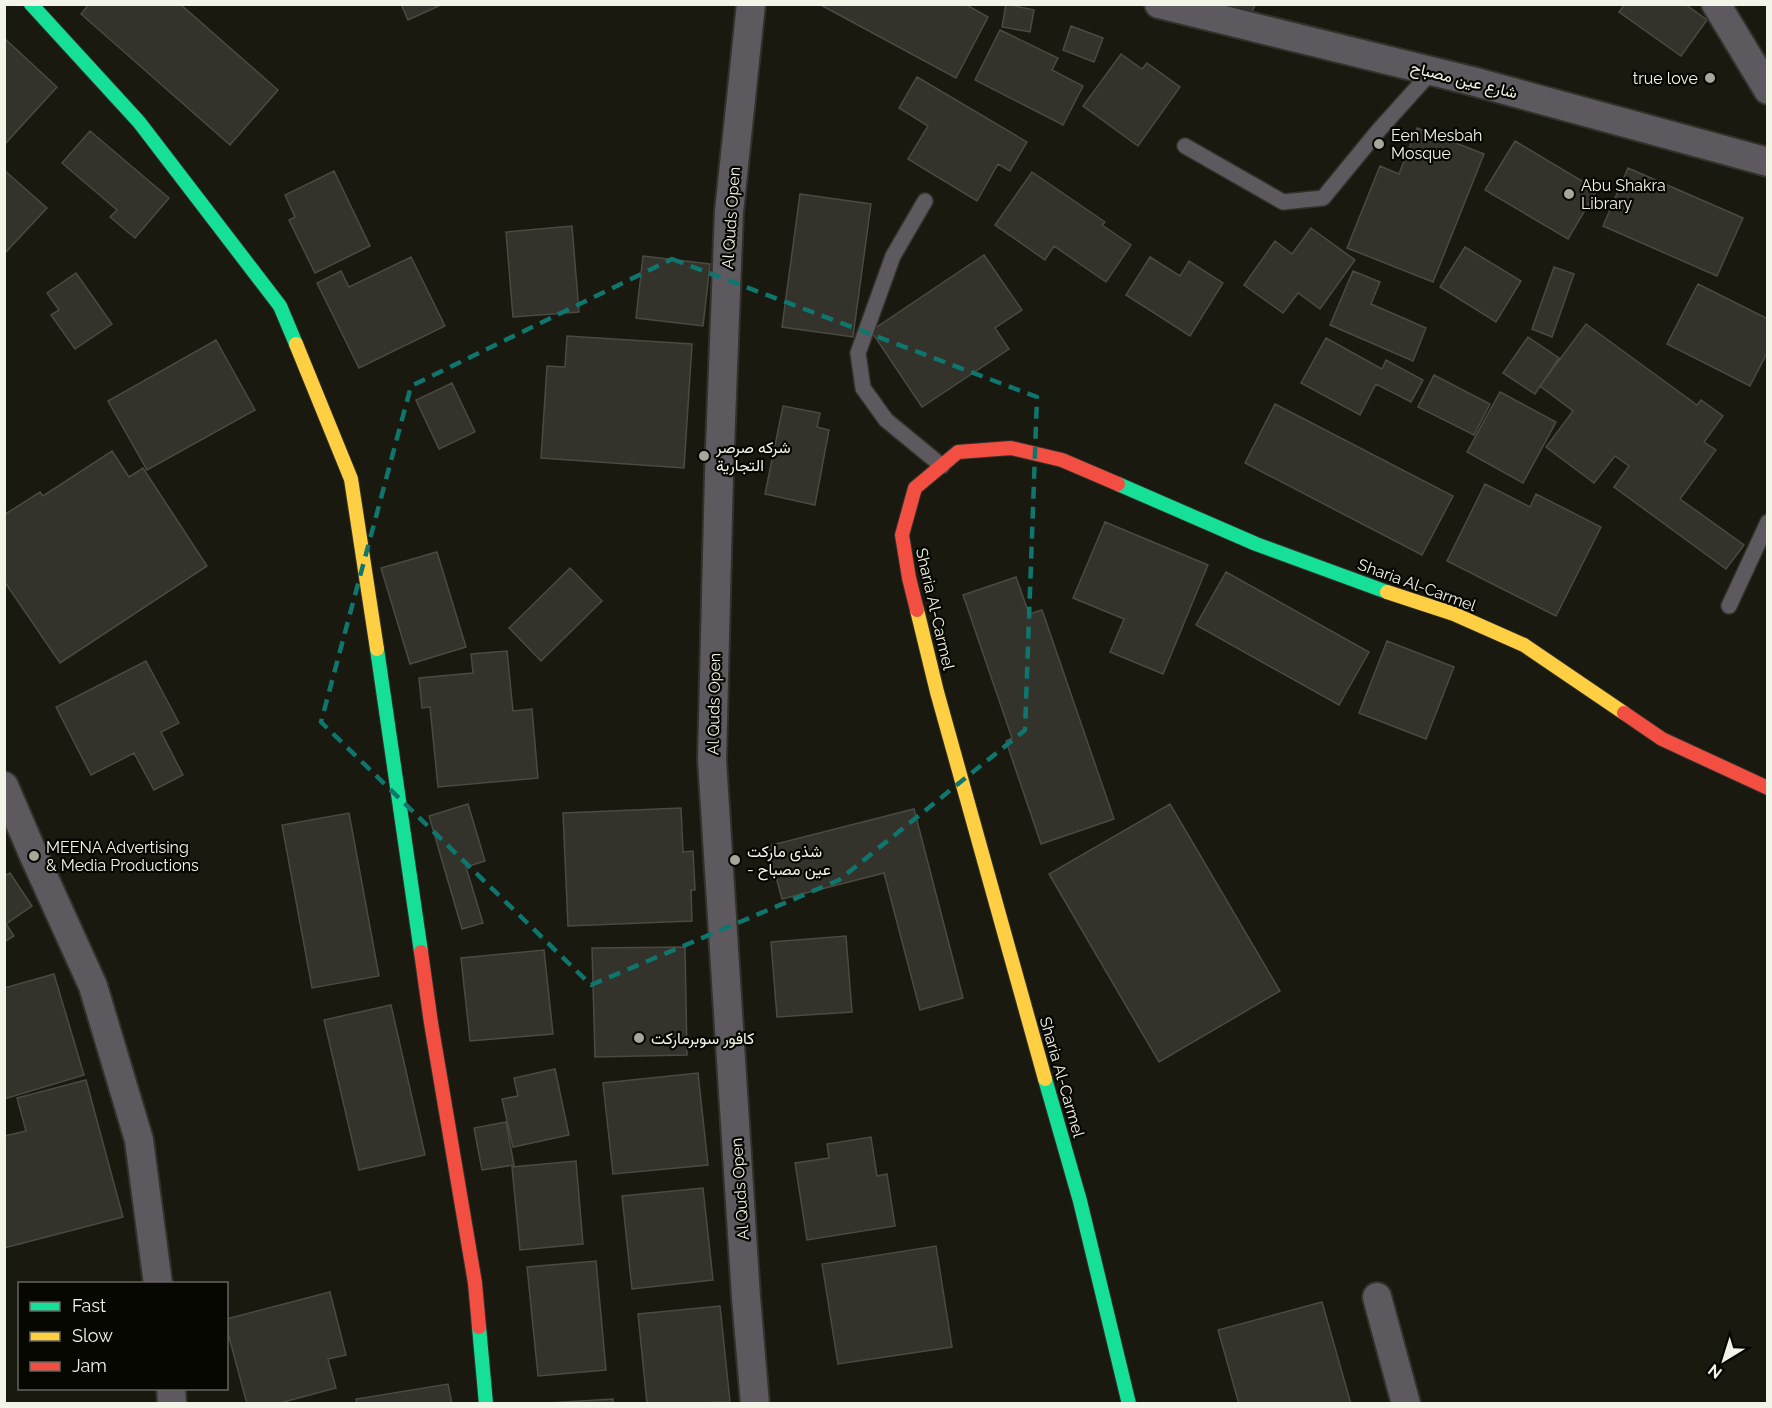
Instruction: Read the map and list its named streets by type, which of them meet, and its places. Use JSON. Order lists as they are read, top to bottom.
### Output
{
  "streets": {
    "street": ["شارع عين مصباح", "Al Quds Open", "Sharia Al-Carmel"]
  },
  "places": [
    "true love",
    "Een Mesbah Mosque",
    "Abu Shakra Library",
    "شركه صرصر التجارية",
    "MEENA Advertising & Media Productions",
    "شذى ماركت - عين مصباح",
    "كافور سوبرماركت"
  ],
  "legend": ["Fast", "Slow", "Jam"],
  "north": "bottom left"
}
